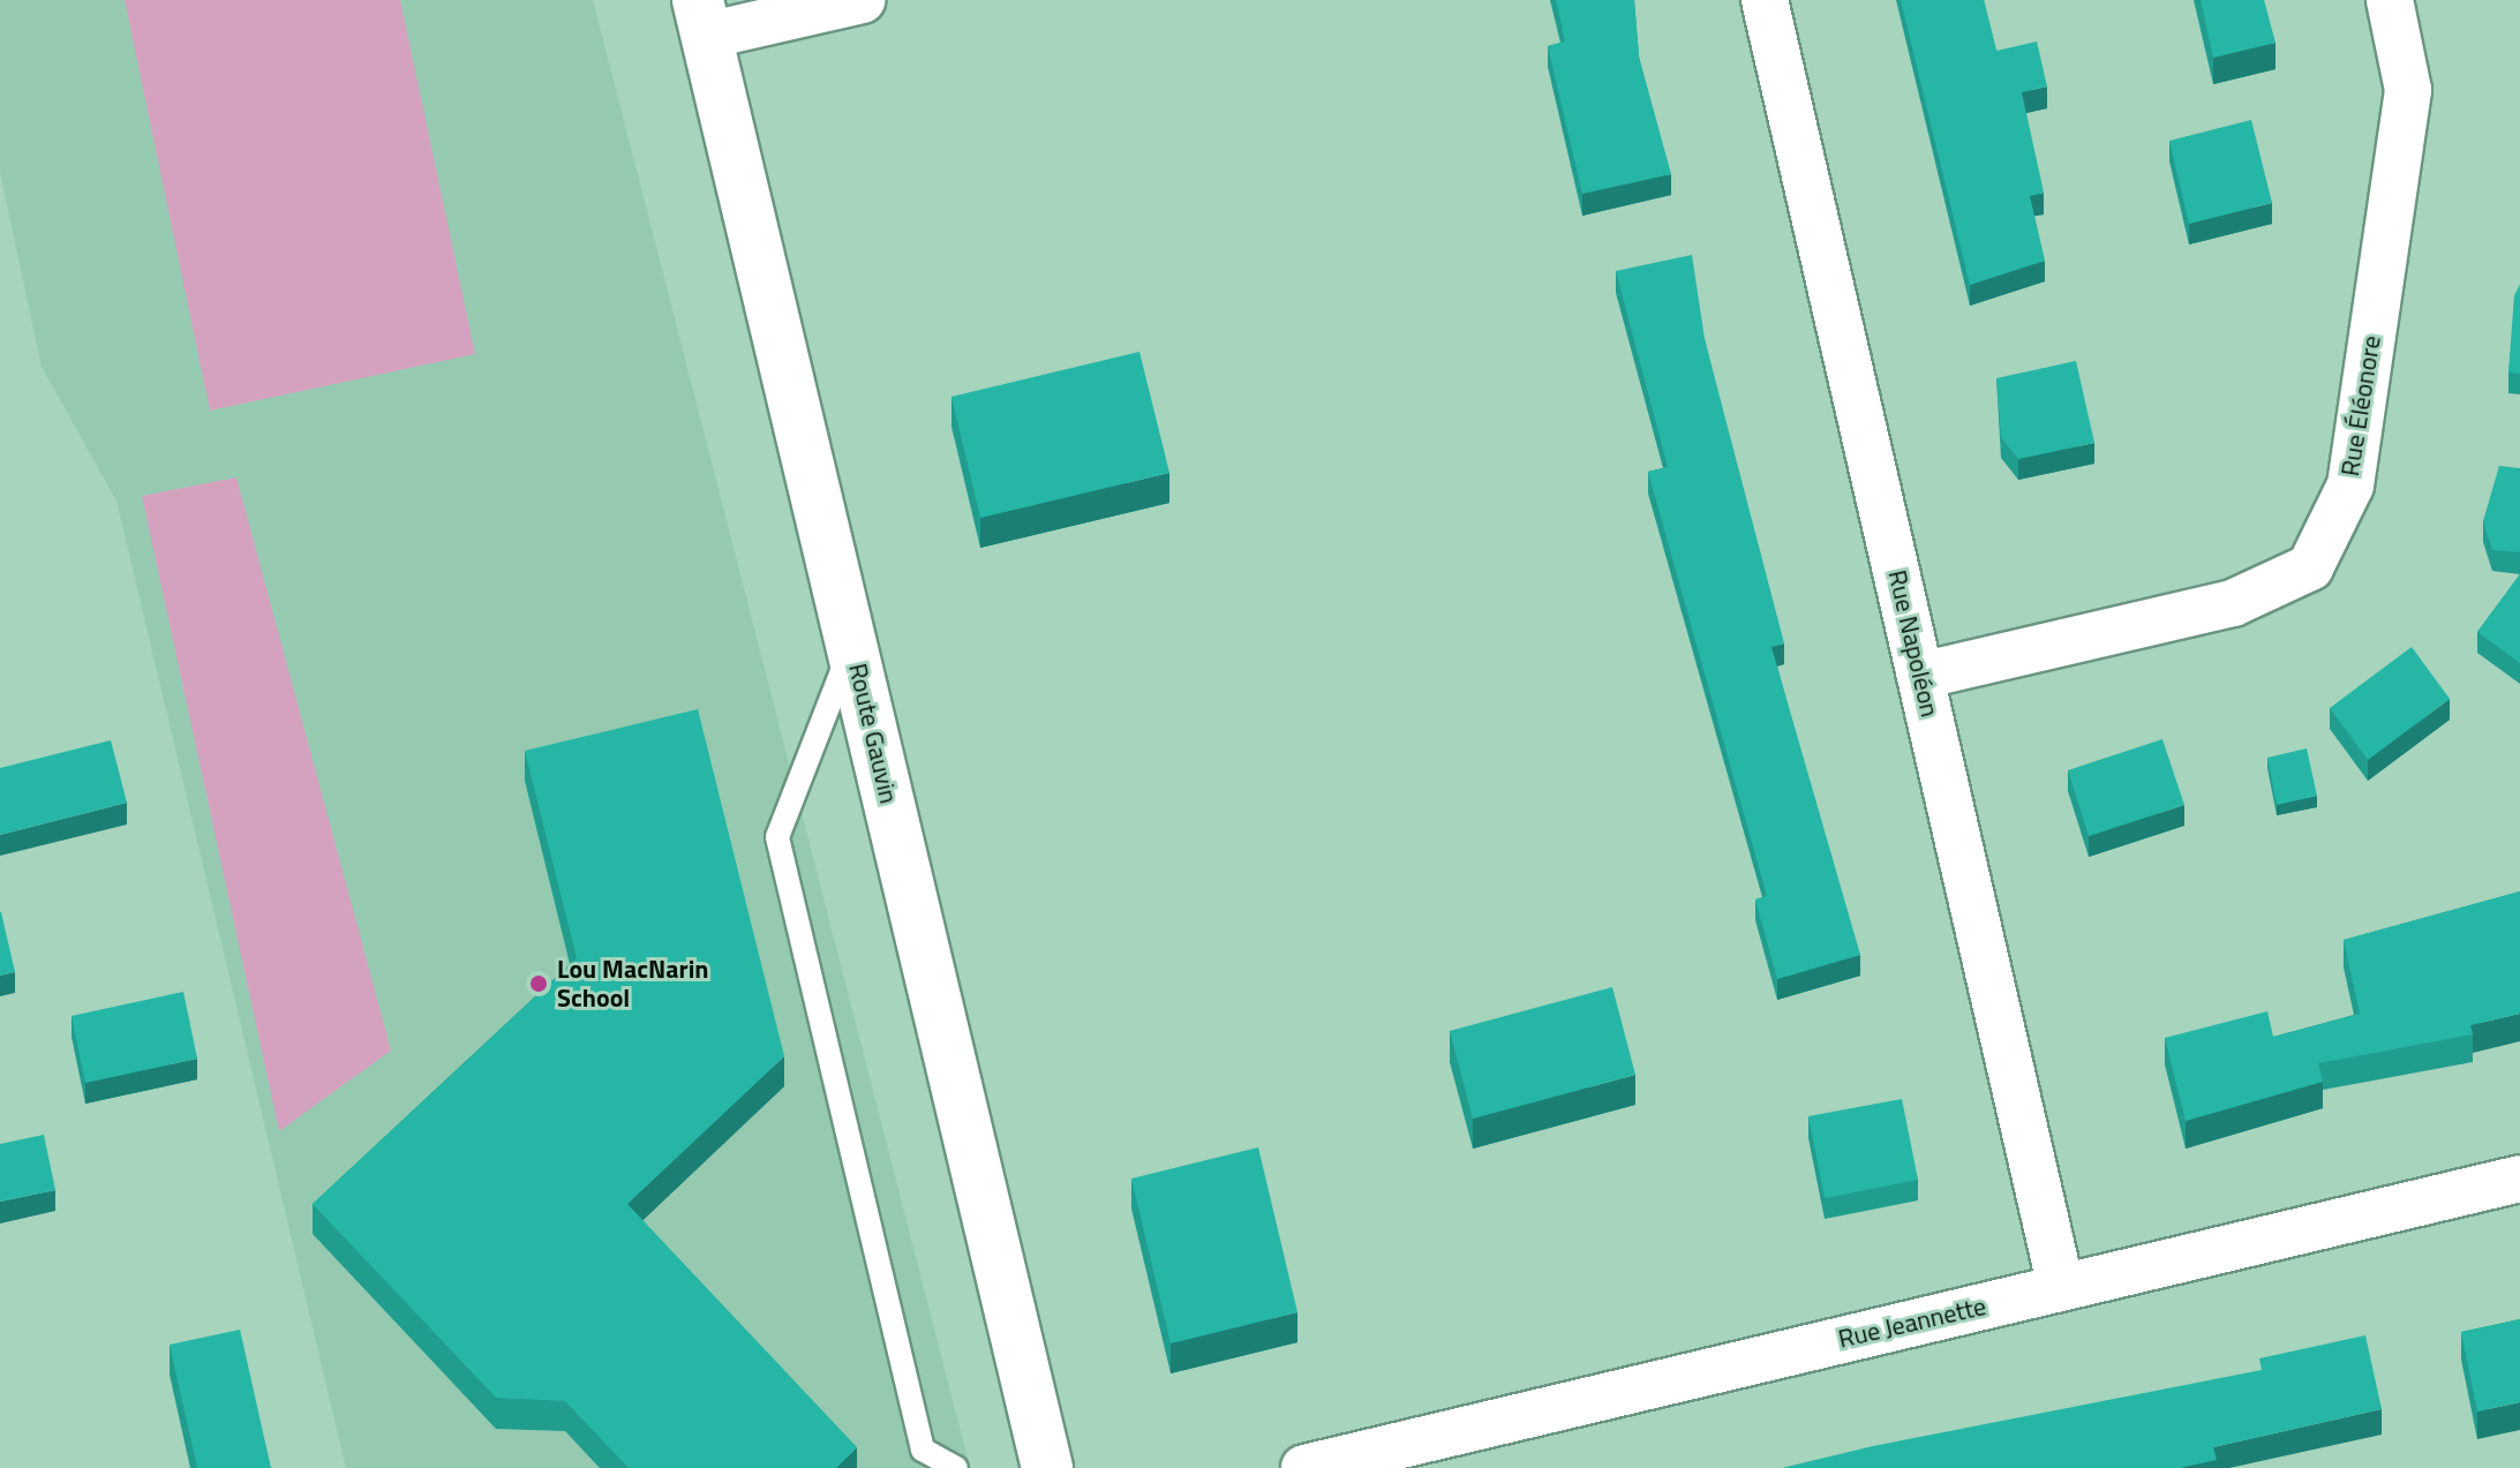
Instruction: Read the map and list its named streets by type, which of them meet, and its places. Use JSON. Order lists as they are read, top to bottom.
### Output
{
  "streets": {
    "street": [
      "Rue Éléonore",
      "Rue Napoléon",
      "Route Gauvin",
      "Rue Jeannette"
    ]
  },
  "crossings": [
    ["Rue Éléonore", "Rue Napoléon"],
    ["Rue Napoléon", "Rue Jeannette"]
  ],
  "places": ["Lou MacNarin School"]
}
